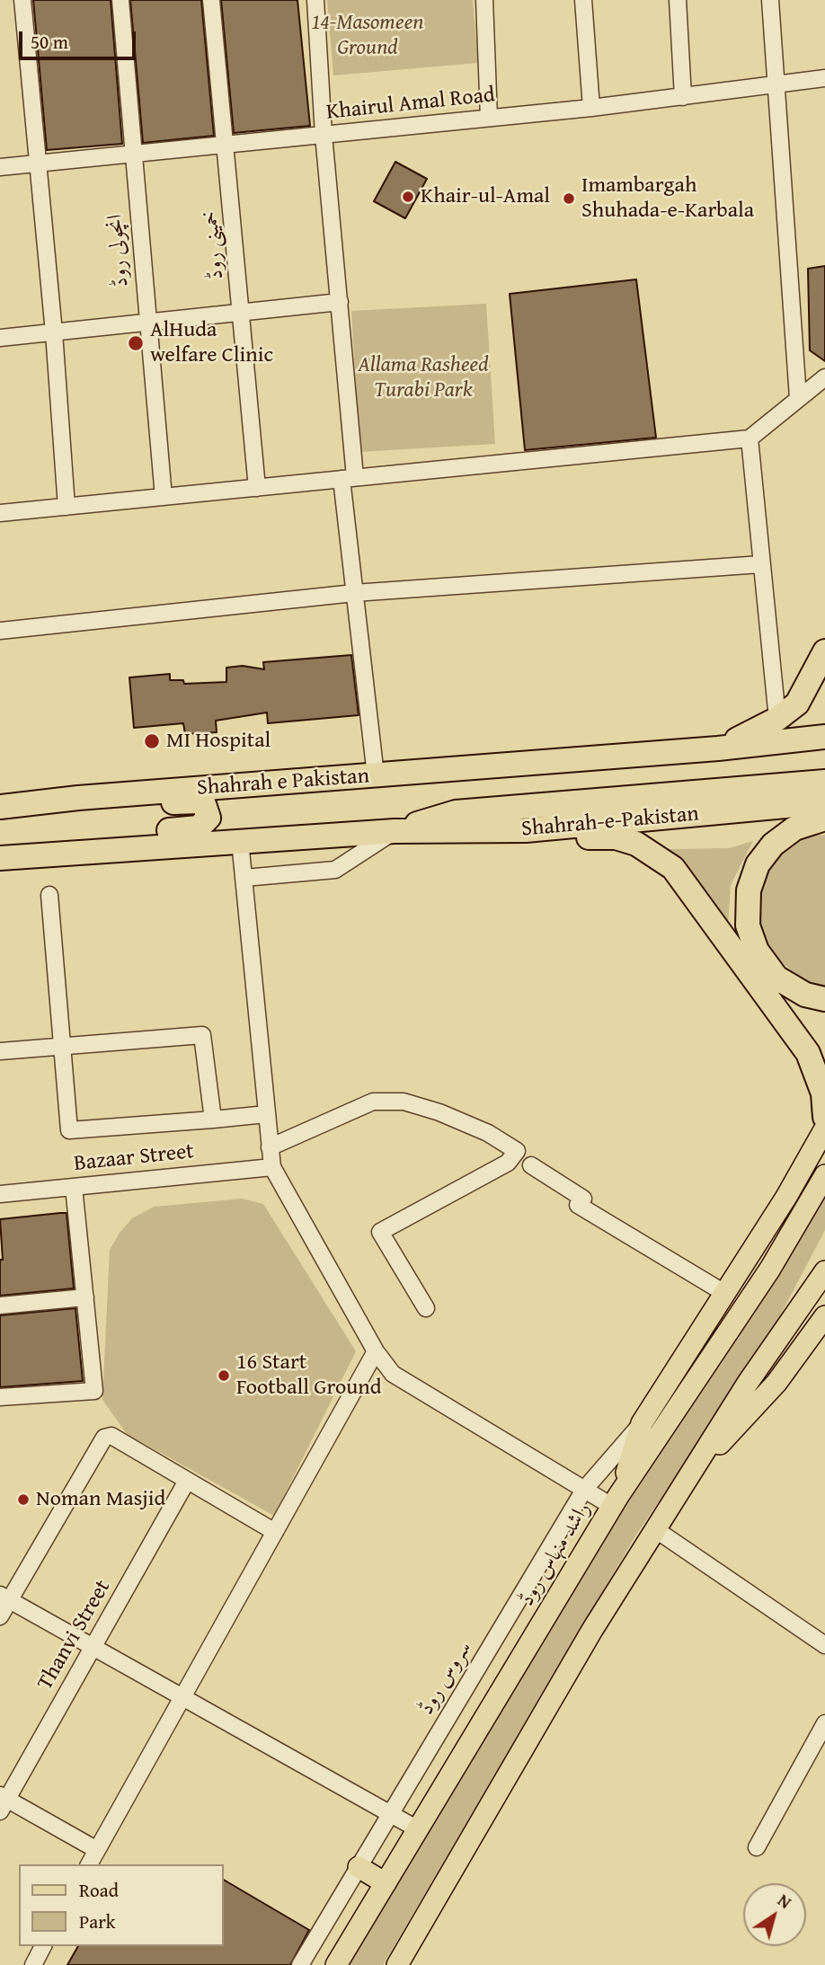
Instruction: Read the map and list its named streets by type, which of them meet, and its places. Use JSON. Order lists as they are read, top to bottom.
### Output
{
  "streets": {
    "highway": ["Shahrah e Pakistan", "Shahrah-e-Pakistan"],
    "main road": ["راشد منہاس روڈ"],
    "street": [
      "Khairul Amal Road",
      "خمینی روڈ",
      "انچولی روڈ",
      "Bazaar Street",
      "Thanvi Street",
      "سروس روڈ"
    ]
  },
  "crossings": [
    ["Khairul Amal Road", "خمینی روڈ"],
    ["Khairul Amal Road", "انچولی روڈ"]
  ],
  "parks": ["14-Masomeen Ground", "Allama Rasheed Turabi Park"],
  "places": [
    "Khair-ul-Amal",
    "Imambargah Shuhada-e-Karbala",
    "AlHuda welfare Clinic",
    "MI Hospital",
    "16 Start Football Ground",
    "Noman Masjid"
  ],
  "legend": ["Road", "Park"],
  "scale_bar": "50 m",
  "north": "top right"
}
